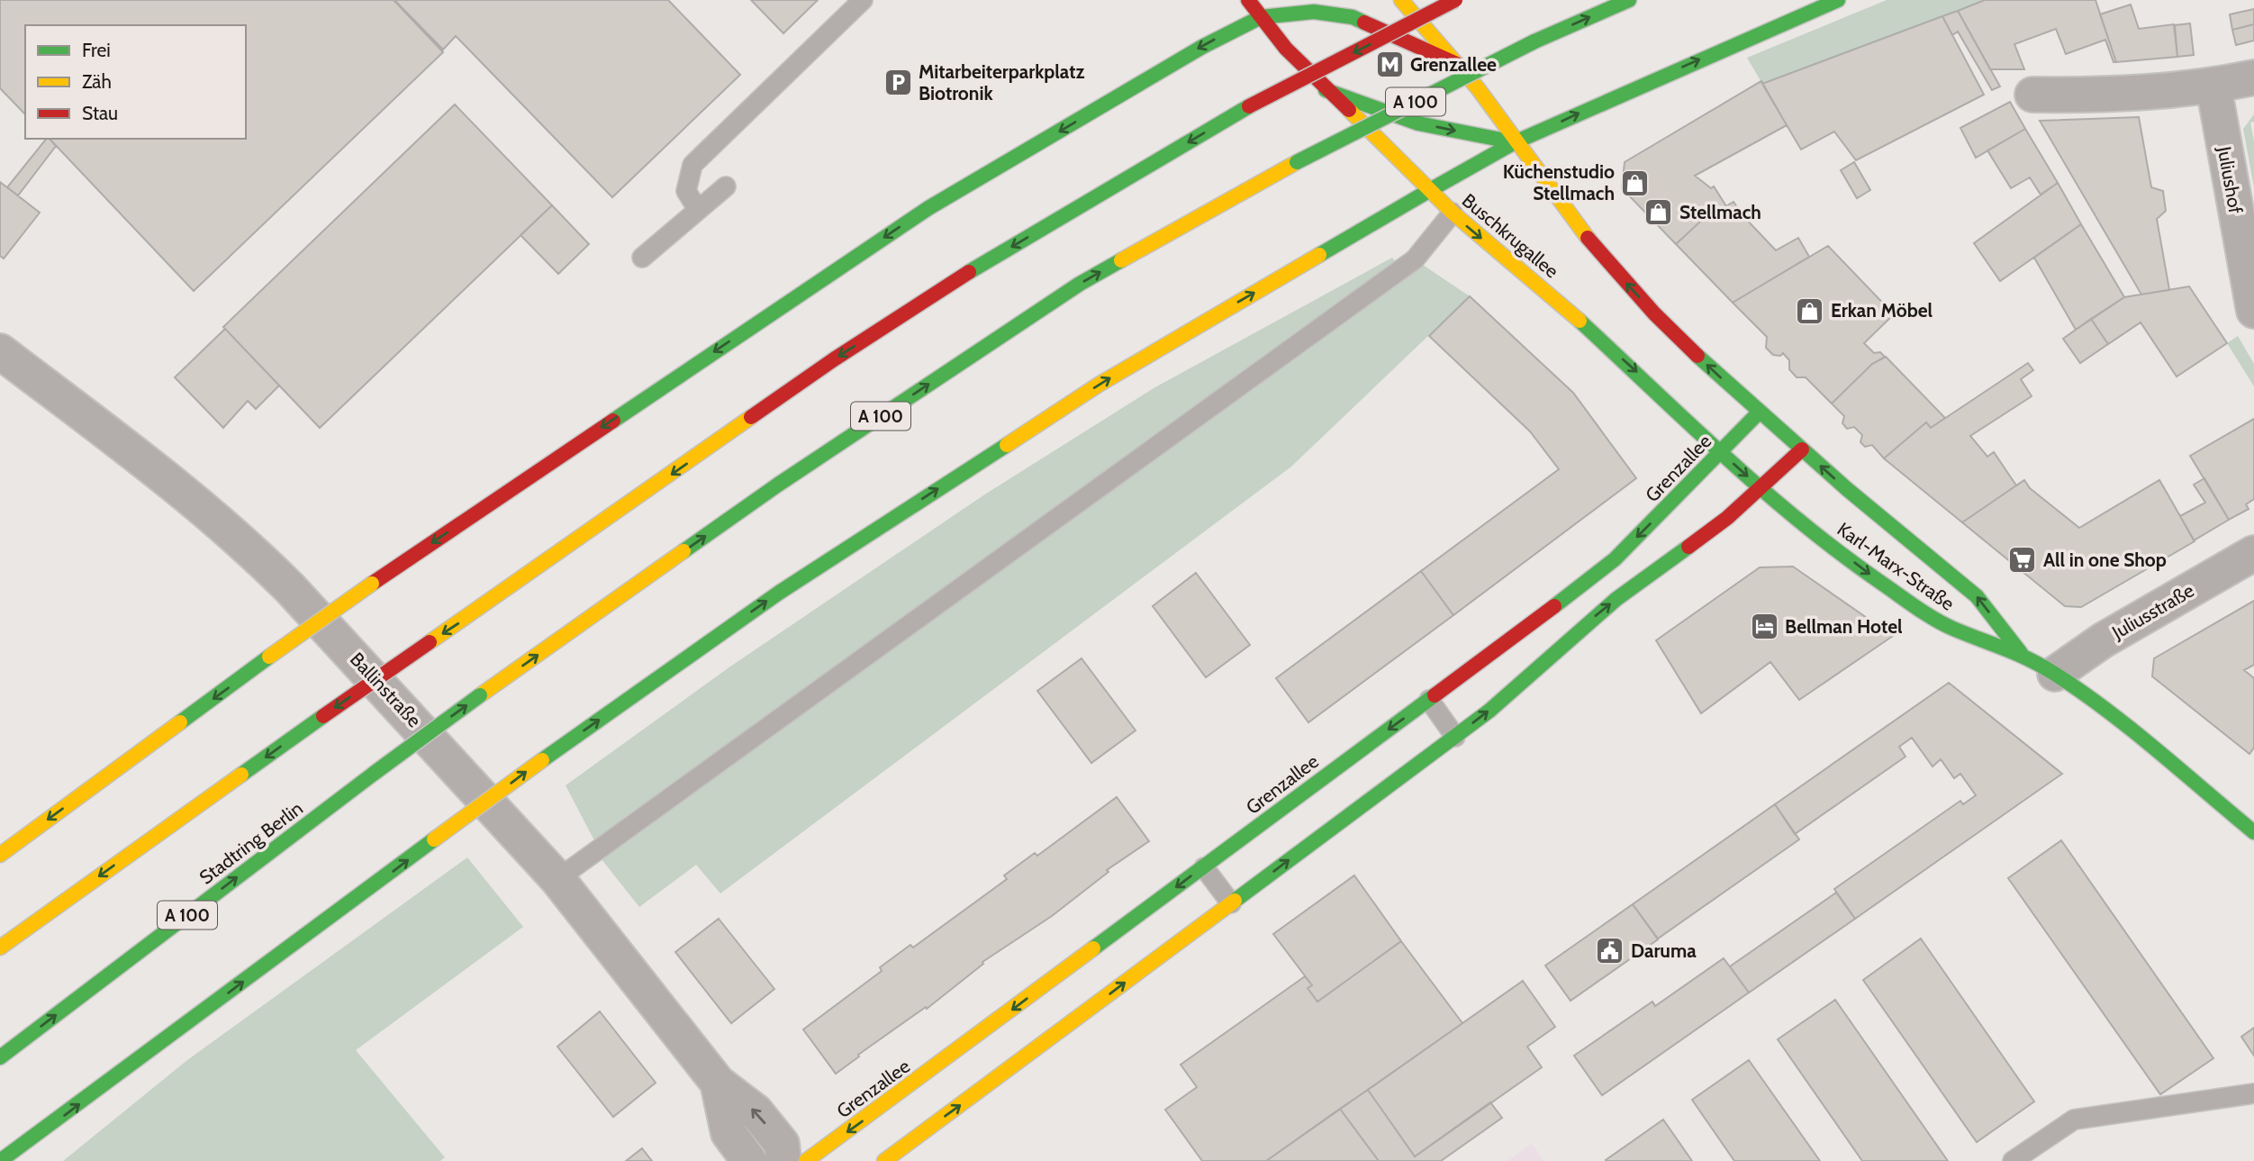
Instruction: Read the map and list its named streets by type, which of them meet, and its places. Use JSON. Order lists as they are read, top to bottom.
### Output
{
  "streets": {
    "main road": [
      "A 100",
      "Buschkrugallee",
      "Grenzallee",
      "Karl-Marx-Straße",
      "Stadtring Berlin"
    ],
    "street": ["Juliushof", "Juliusstraße", "Ballinstraße"]
  },
  "crossings": [
    ["Buschkrugallee", "Grenzallee"],
    ["Buschkrugallee", "Karl-Marx-Straße"],
    ["Karl-Marx-Straße", "Juliusstraße"]
  ],
  "places": {
    "metro station": ["Grenzallee"],
    "parking": ["Mitarbeiterparkplatz Biotronik"],
    "shop": ["Küchenstudio Stellmach", "Stellmach", "Erkan Möbel"],
    "supermarket": ["All in one Shop"],
    "hotel": ["Bellman Hotel"],
    "public building": ["Daruma"]
  },
  "legend": ["Frei", "Zäh", "Stau"]
}
